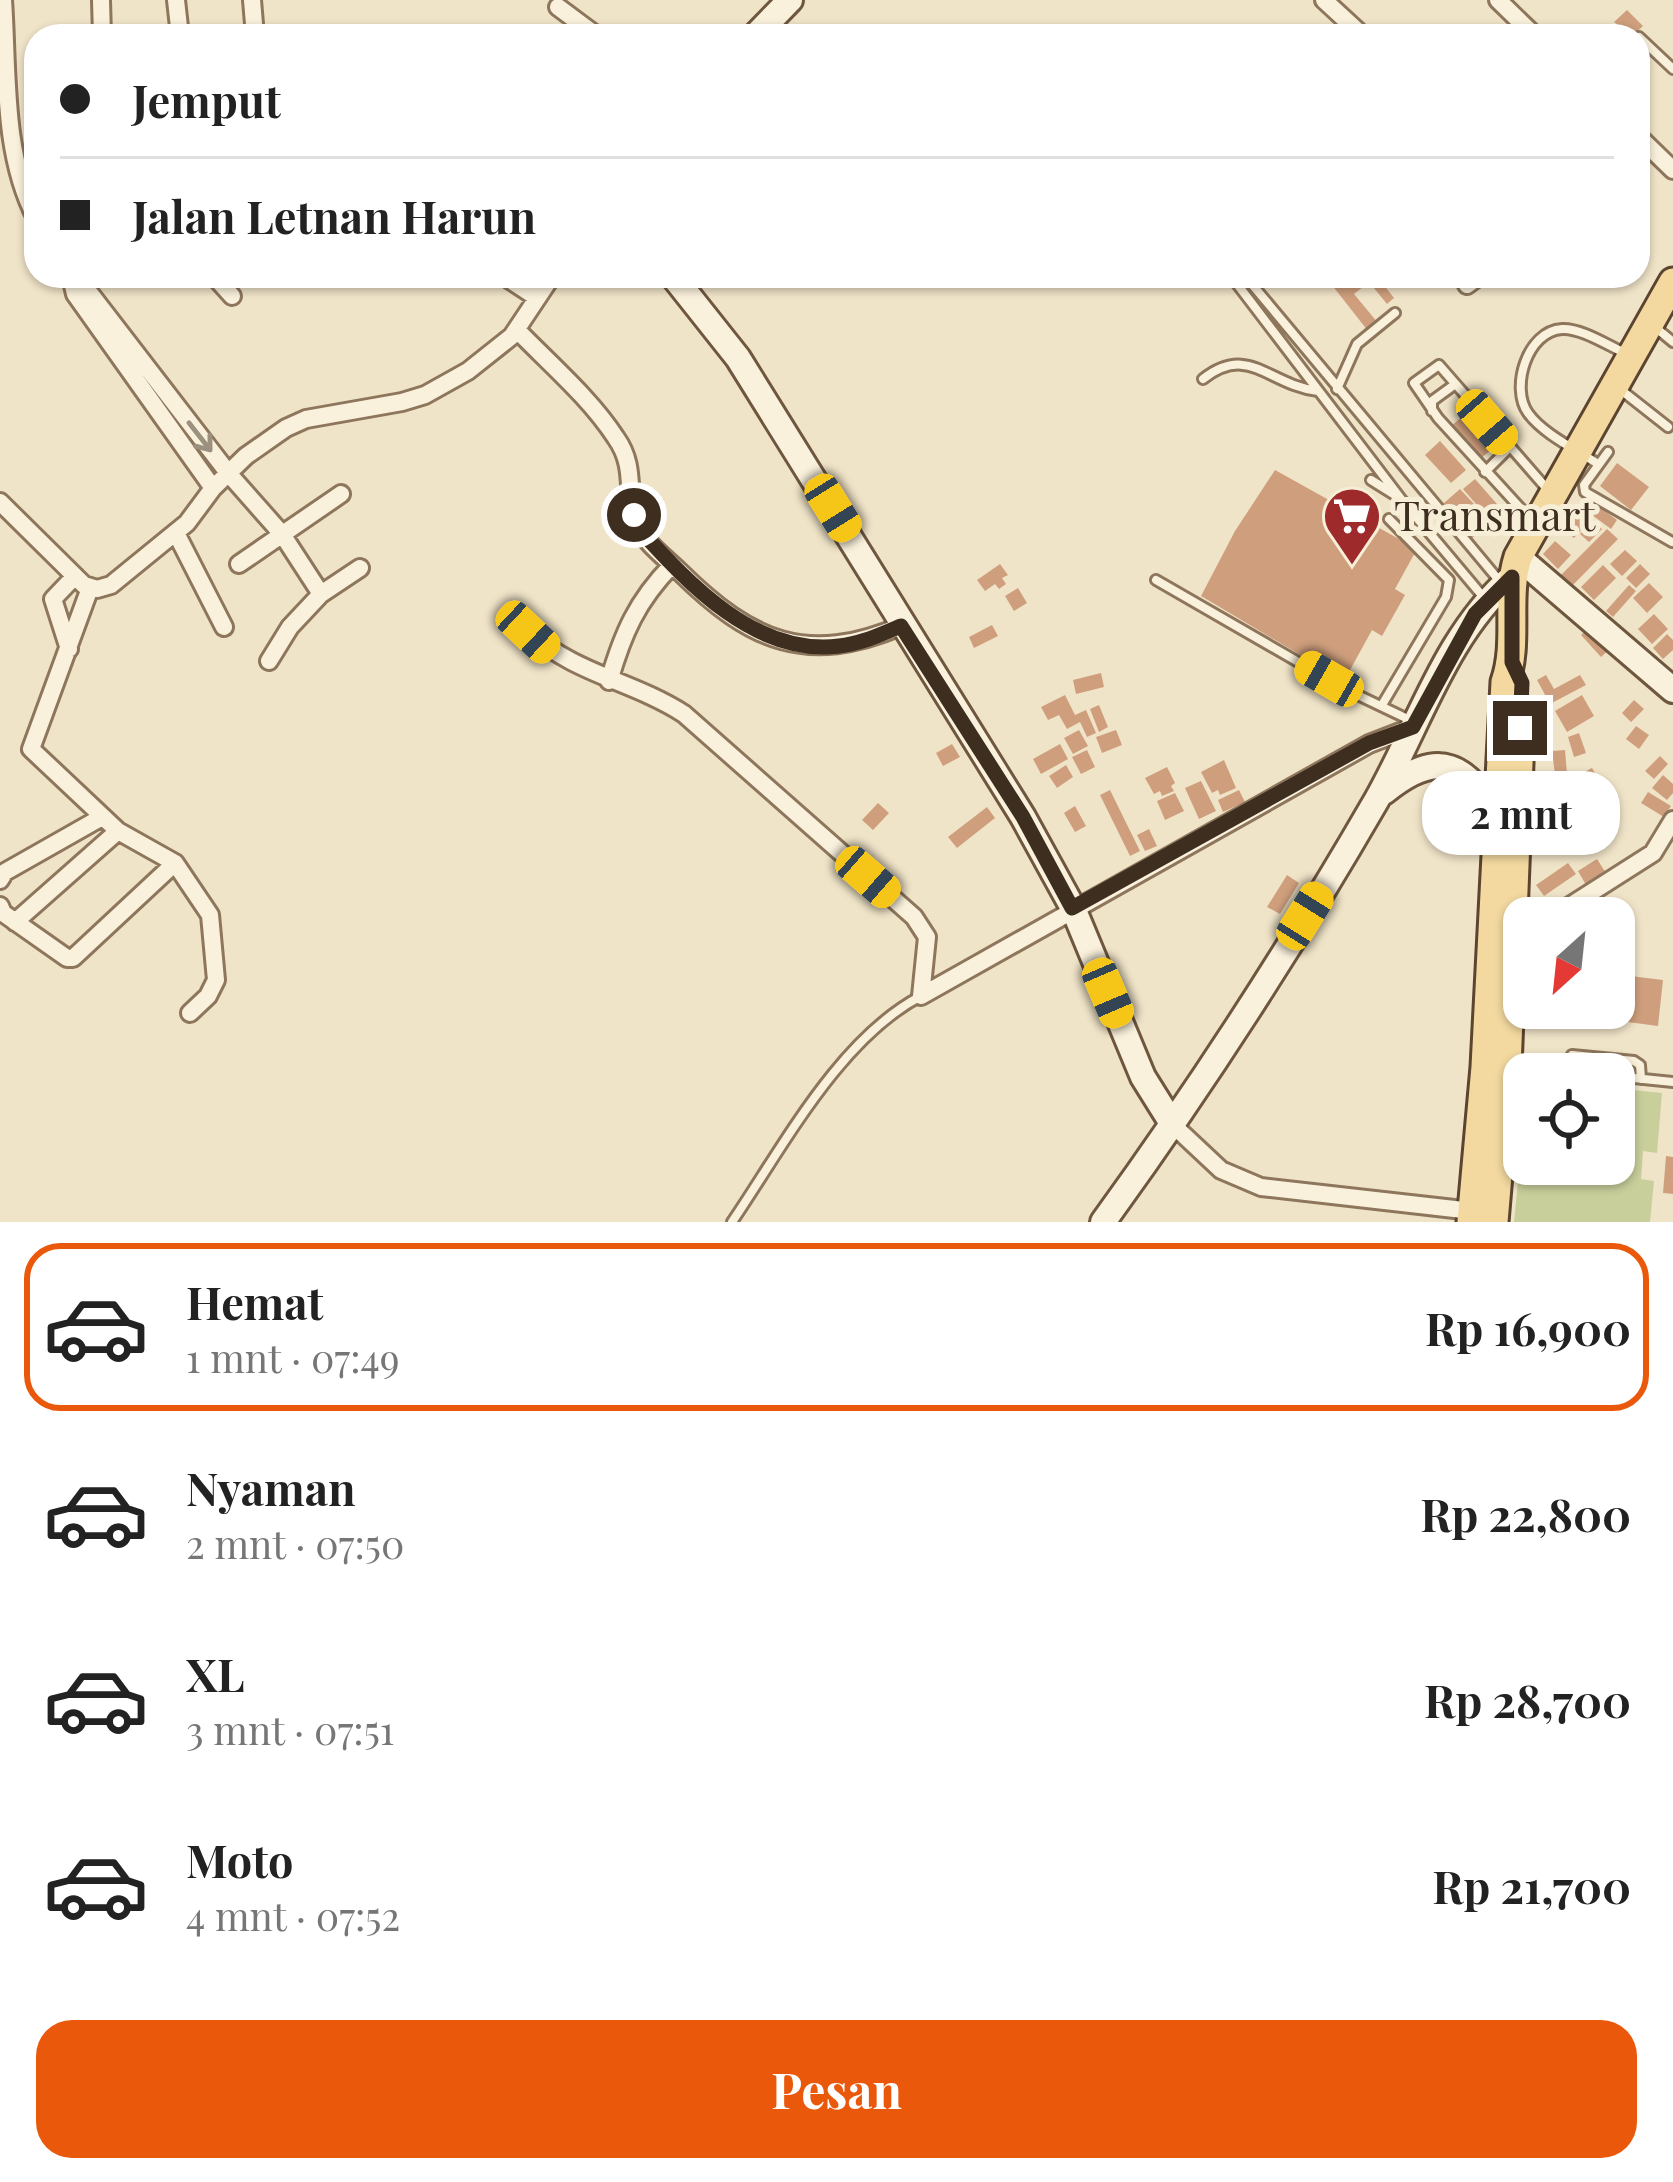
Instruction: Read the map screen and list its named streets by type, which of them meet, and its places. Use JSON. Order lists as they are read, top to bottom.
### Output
{
  "places": {
    "supermarket": ["Transmart"]
  },
  "north": "bottom left",
  "page": {
    "banner": ["Jemput", "Jalan Letnan Harun"],
    "bubble": "2 mnt",
    "list": [
      {
        "name": "Hemat",
        "note": "1 mnt · 07:49",
        "value": "Rp 16,900"
      },
      {
        "name": "Nyaman",
        "note": "2 mnt · 07:50",
        "value": "Rp 22,800"
      },
      {
        "name": "XL",
        "note": "3 mnt · 07:51",
        "value": "Rp 28,700"
      },
      {
        "name": "Moto",
        "note": "4 mnt · 07:52",
        "value": "Rp 21,700"
      }
    ],
    "buttons": "Pesan"
  }
}
